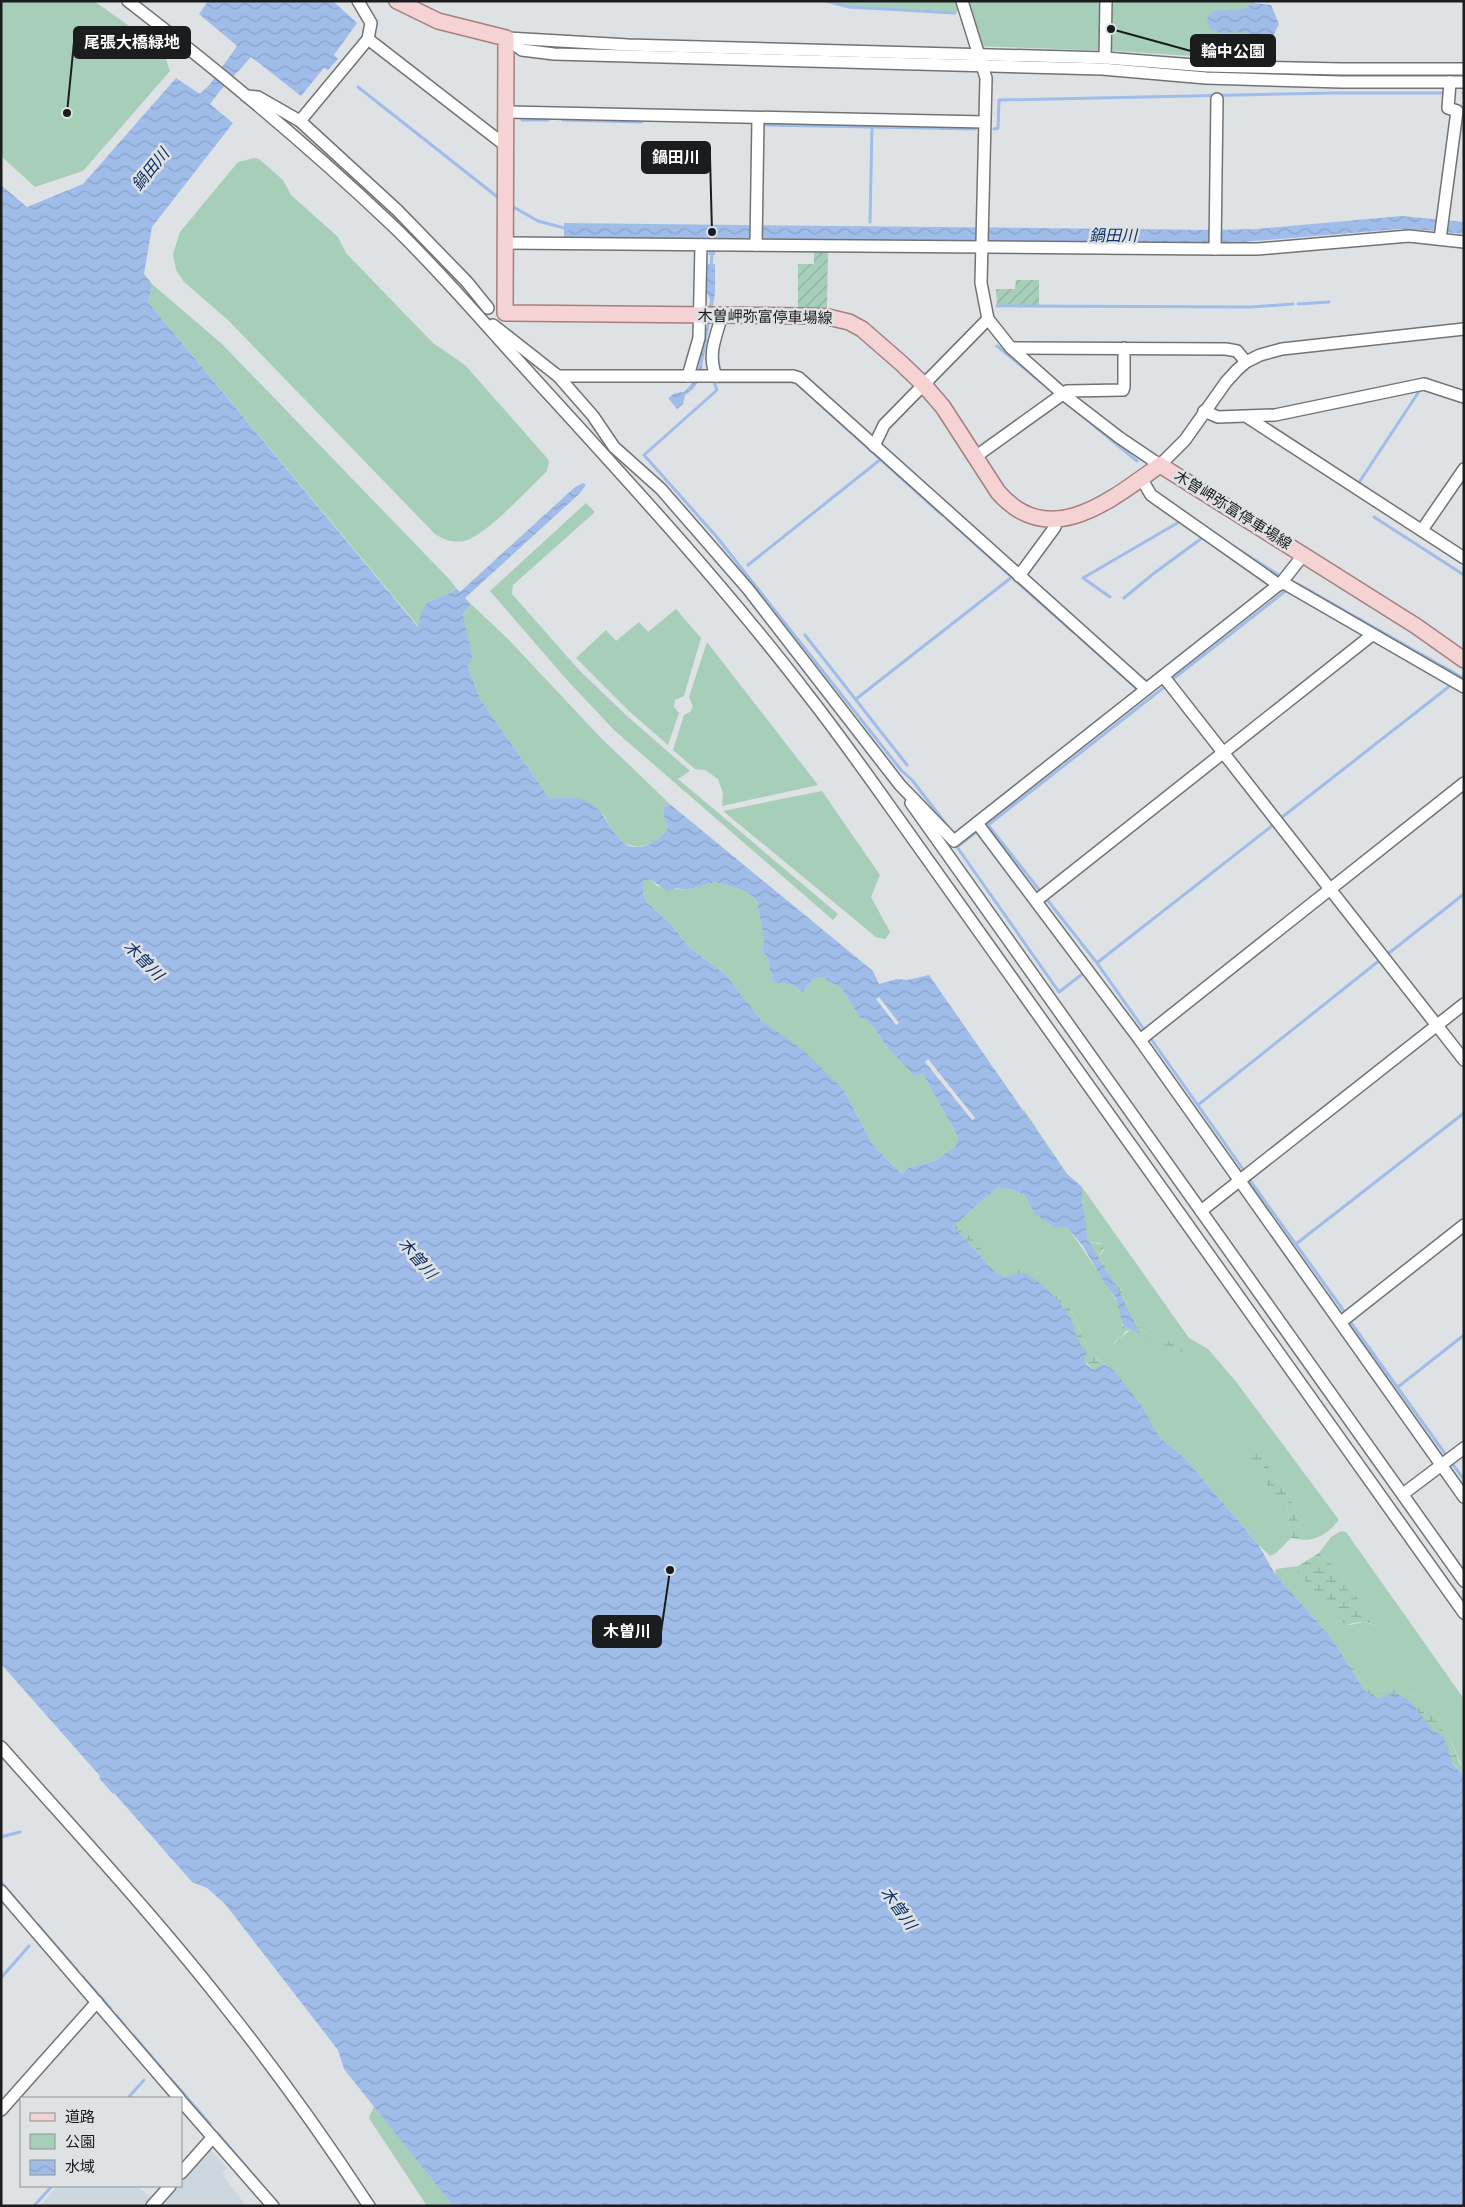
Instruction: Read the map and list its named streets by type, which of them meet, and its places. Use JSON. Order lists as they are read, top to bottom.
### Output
{
  "streets": {
    "main road": ["木曽岬弥富停車場線"]
  },
  "water": ["鍋田川", "木曽川"],
  "places": [
    "輪中公園",
    "尾張大橋緑地",
    "鍋田川",
    "木曽川"
  ],
  "legend": ["道路", "公園", "水域"]
}
